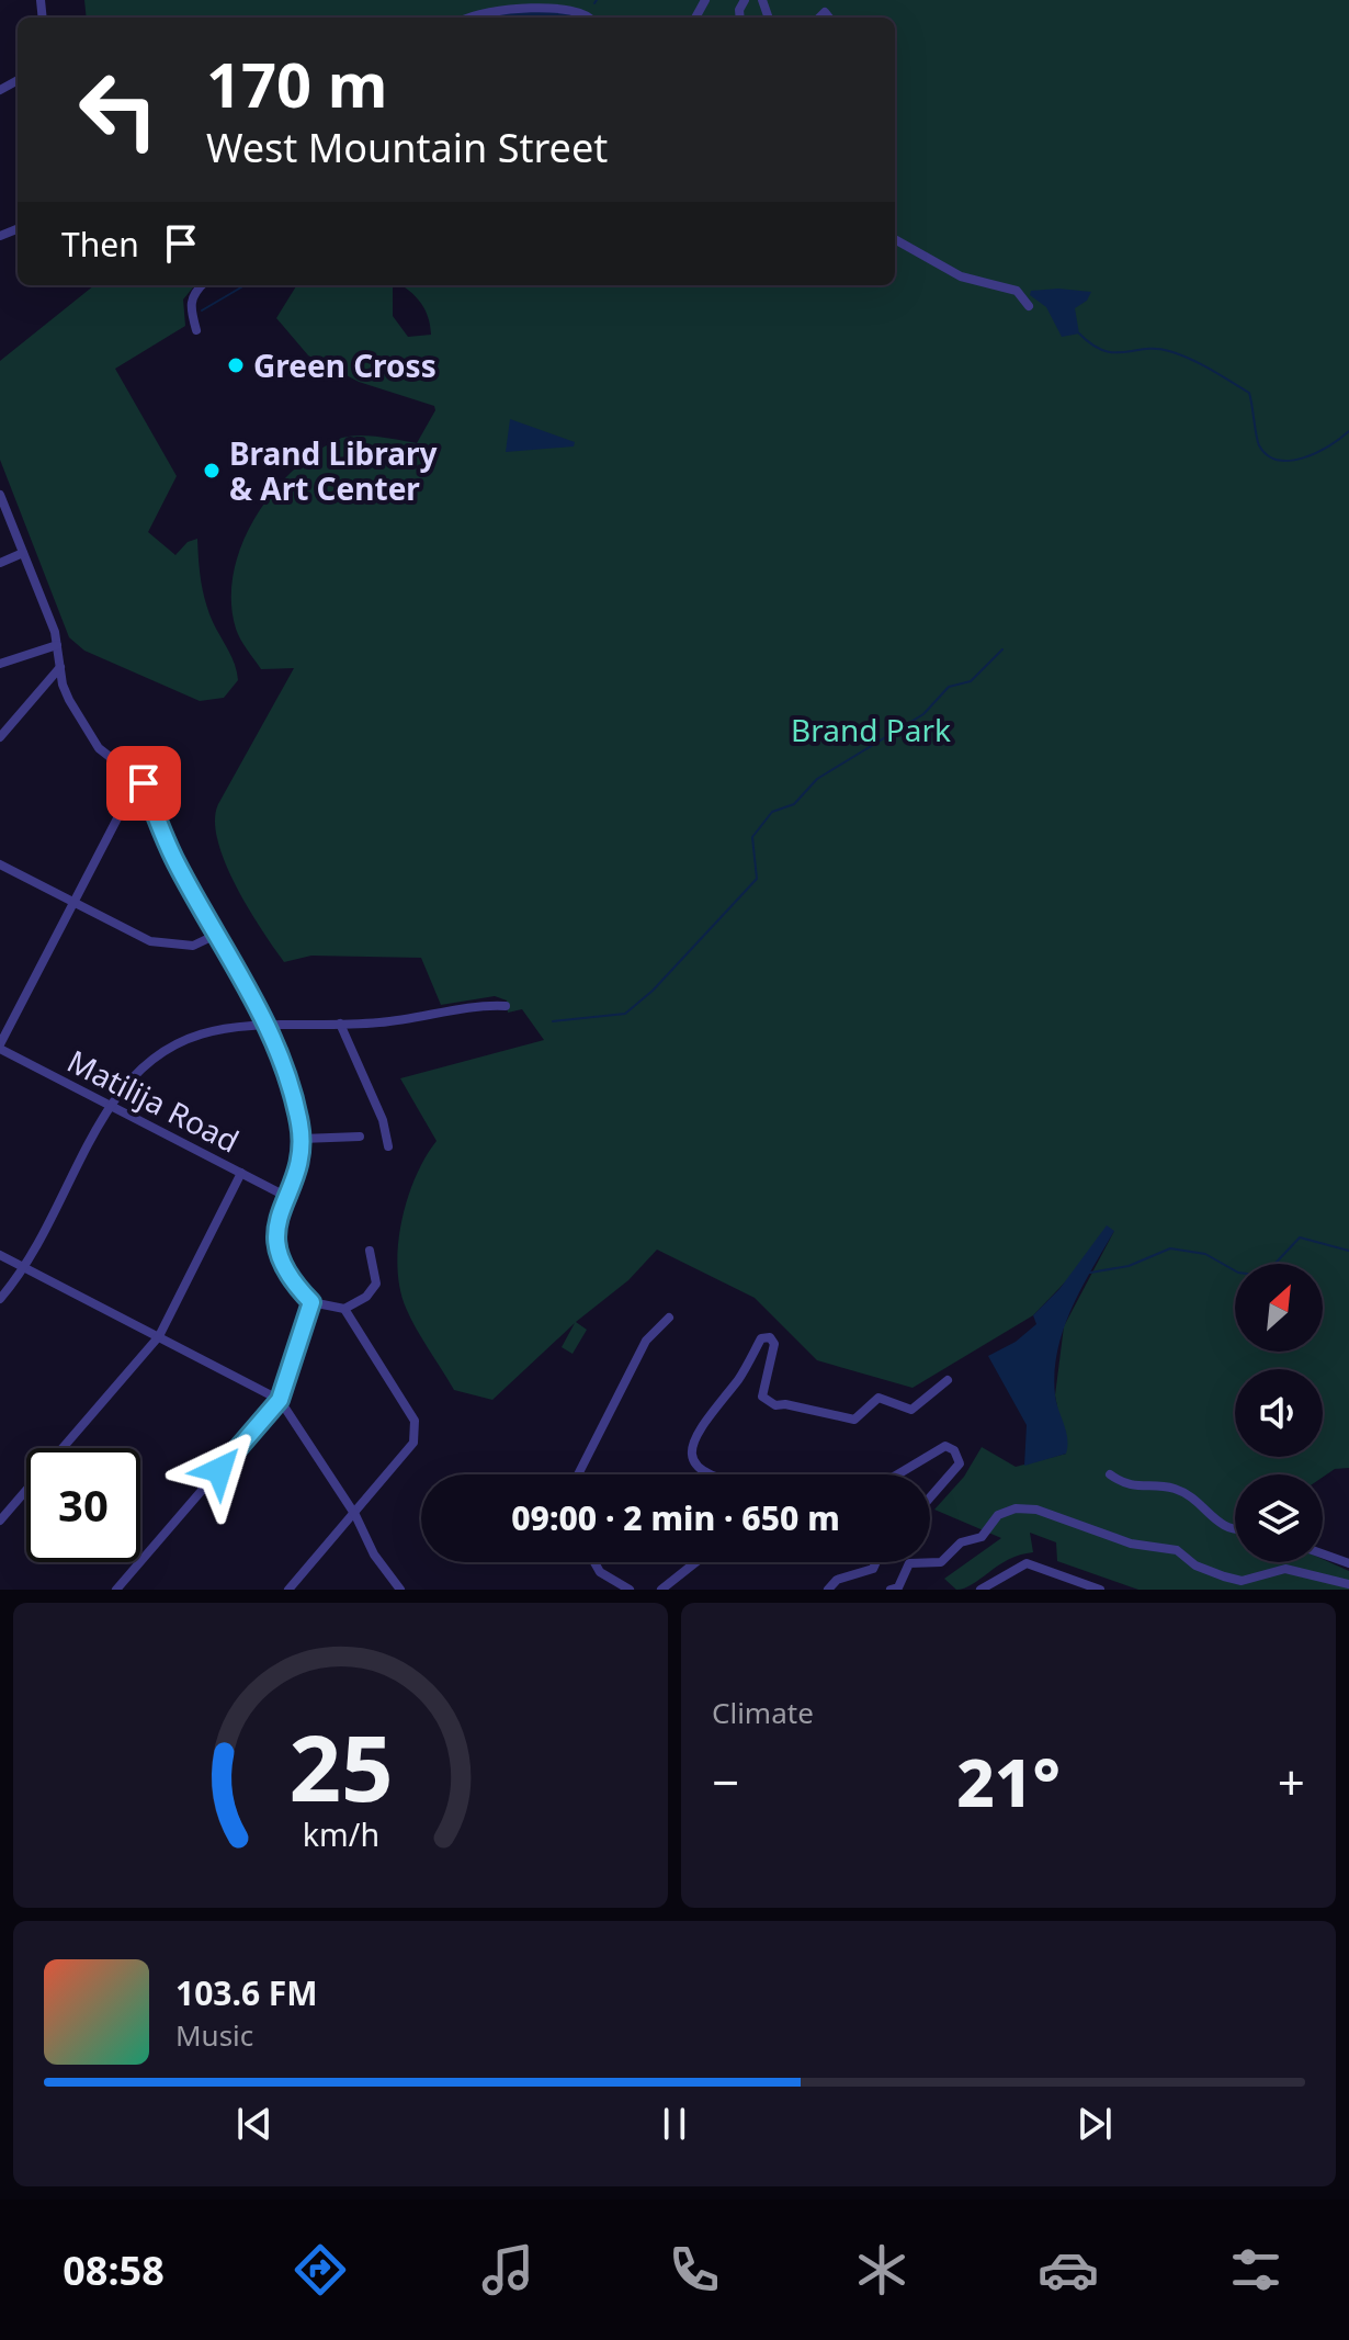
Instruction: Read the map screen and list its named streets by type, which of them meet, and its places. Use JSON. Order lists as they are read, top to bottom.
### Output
{
  "streets": {
    "street": ["Matilija Road"]
  },
  "parks": ["Brand Park"],
  "places": ["Green Cross", "Brand Library & Art Center"],
  "north": "top right",
  "page": {
    "turn": ["170 m", "West Mountain Street"],
    "then": "Then",
    "limit": "30",
    "trip": "09:00 · 2 min · 650 m",
    "tile": "Climate",
    "heat": ["−", "21°", "+"],
    "song": ["103.6 FM", "Music"],
    "tabs": "08:58",
    "gauge": ["25", "km/h"]
  }
}
